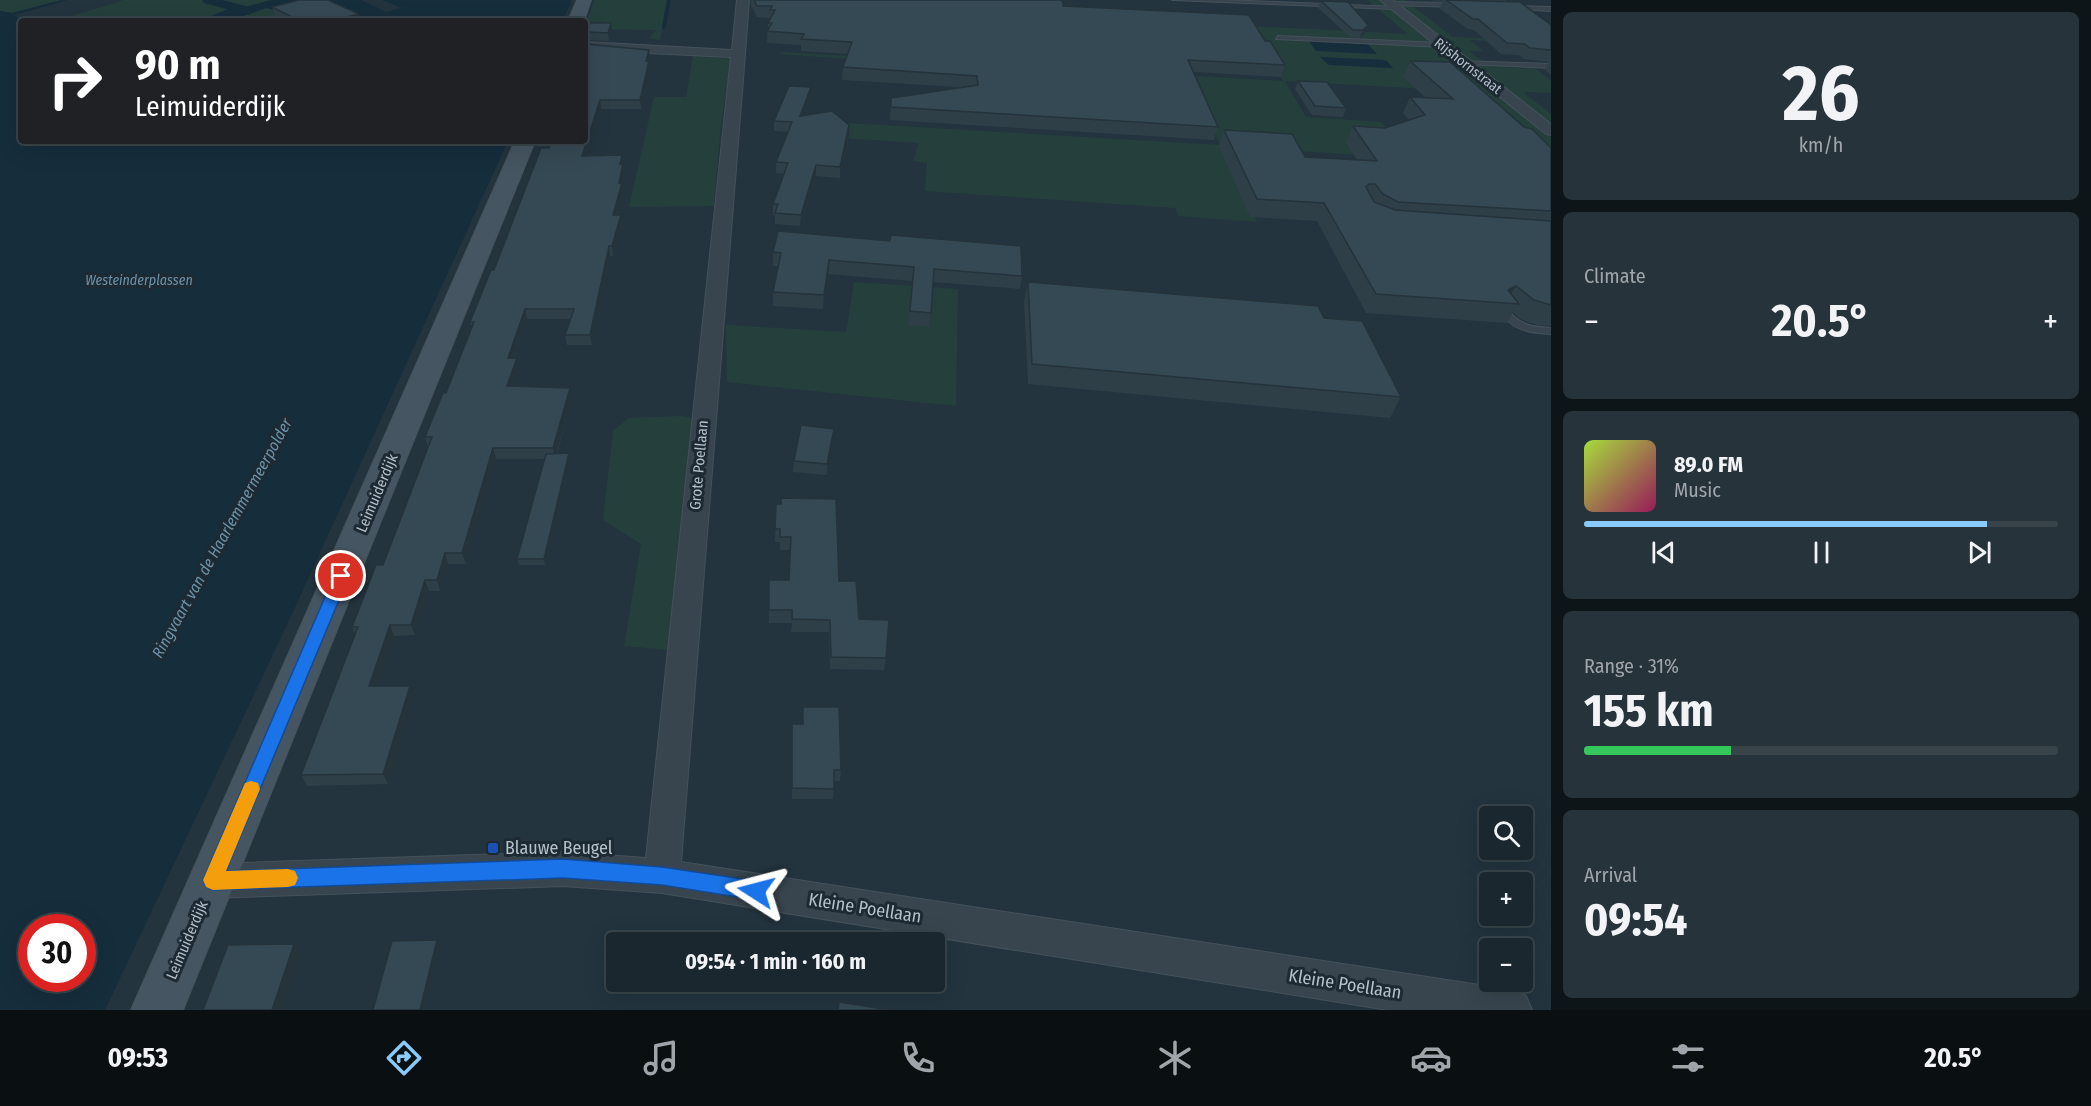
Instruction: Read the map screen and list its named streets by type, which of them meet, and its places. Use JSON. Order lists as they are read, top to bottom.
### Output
{
  "streets": {
    "street": [
      "Rijshornstraat",
      "Grote Poellaan",
      "Leimuiderdijk",
      "Kleine Poellaan"
    ]
  },
  "crossings": [
    ["Grote Poellaan", "Kleine Poellaan"],
    ["Leimuiderdijk", "Kleine Poellaan"]
  ],
  "water": ["Westeinderplassen", "Ringvaart van de Haarlemmermeerpolder"],
  "places": {
    "transit": ["Blauwe Beugel"]
  },
  "page": {
    "tile": [
      ["26", "km/h"],
      "Climate",
      ["Range · 31%", "155 km"],
      ["Arrival", "09:54"]
    ],
    "turn": ["90 m", "Leimuiderdijk"],
    "heat": ["−", "20.5°", "+"],
    "song": ["89.0 FM", "Music"],
    "map_buttons": ["+", "−"],
    "limit": "30",
    "trip": "09:54 · 1 min · 160 m",
    "tabs": ["09:53", "20.5°"]
  }
}
